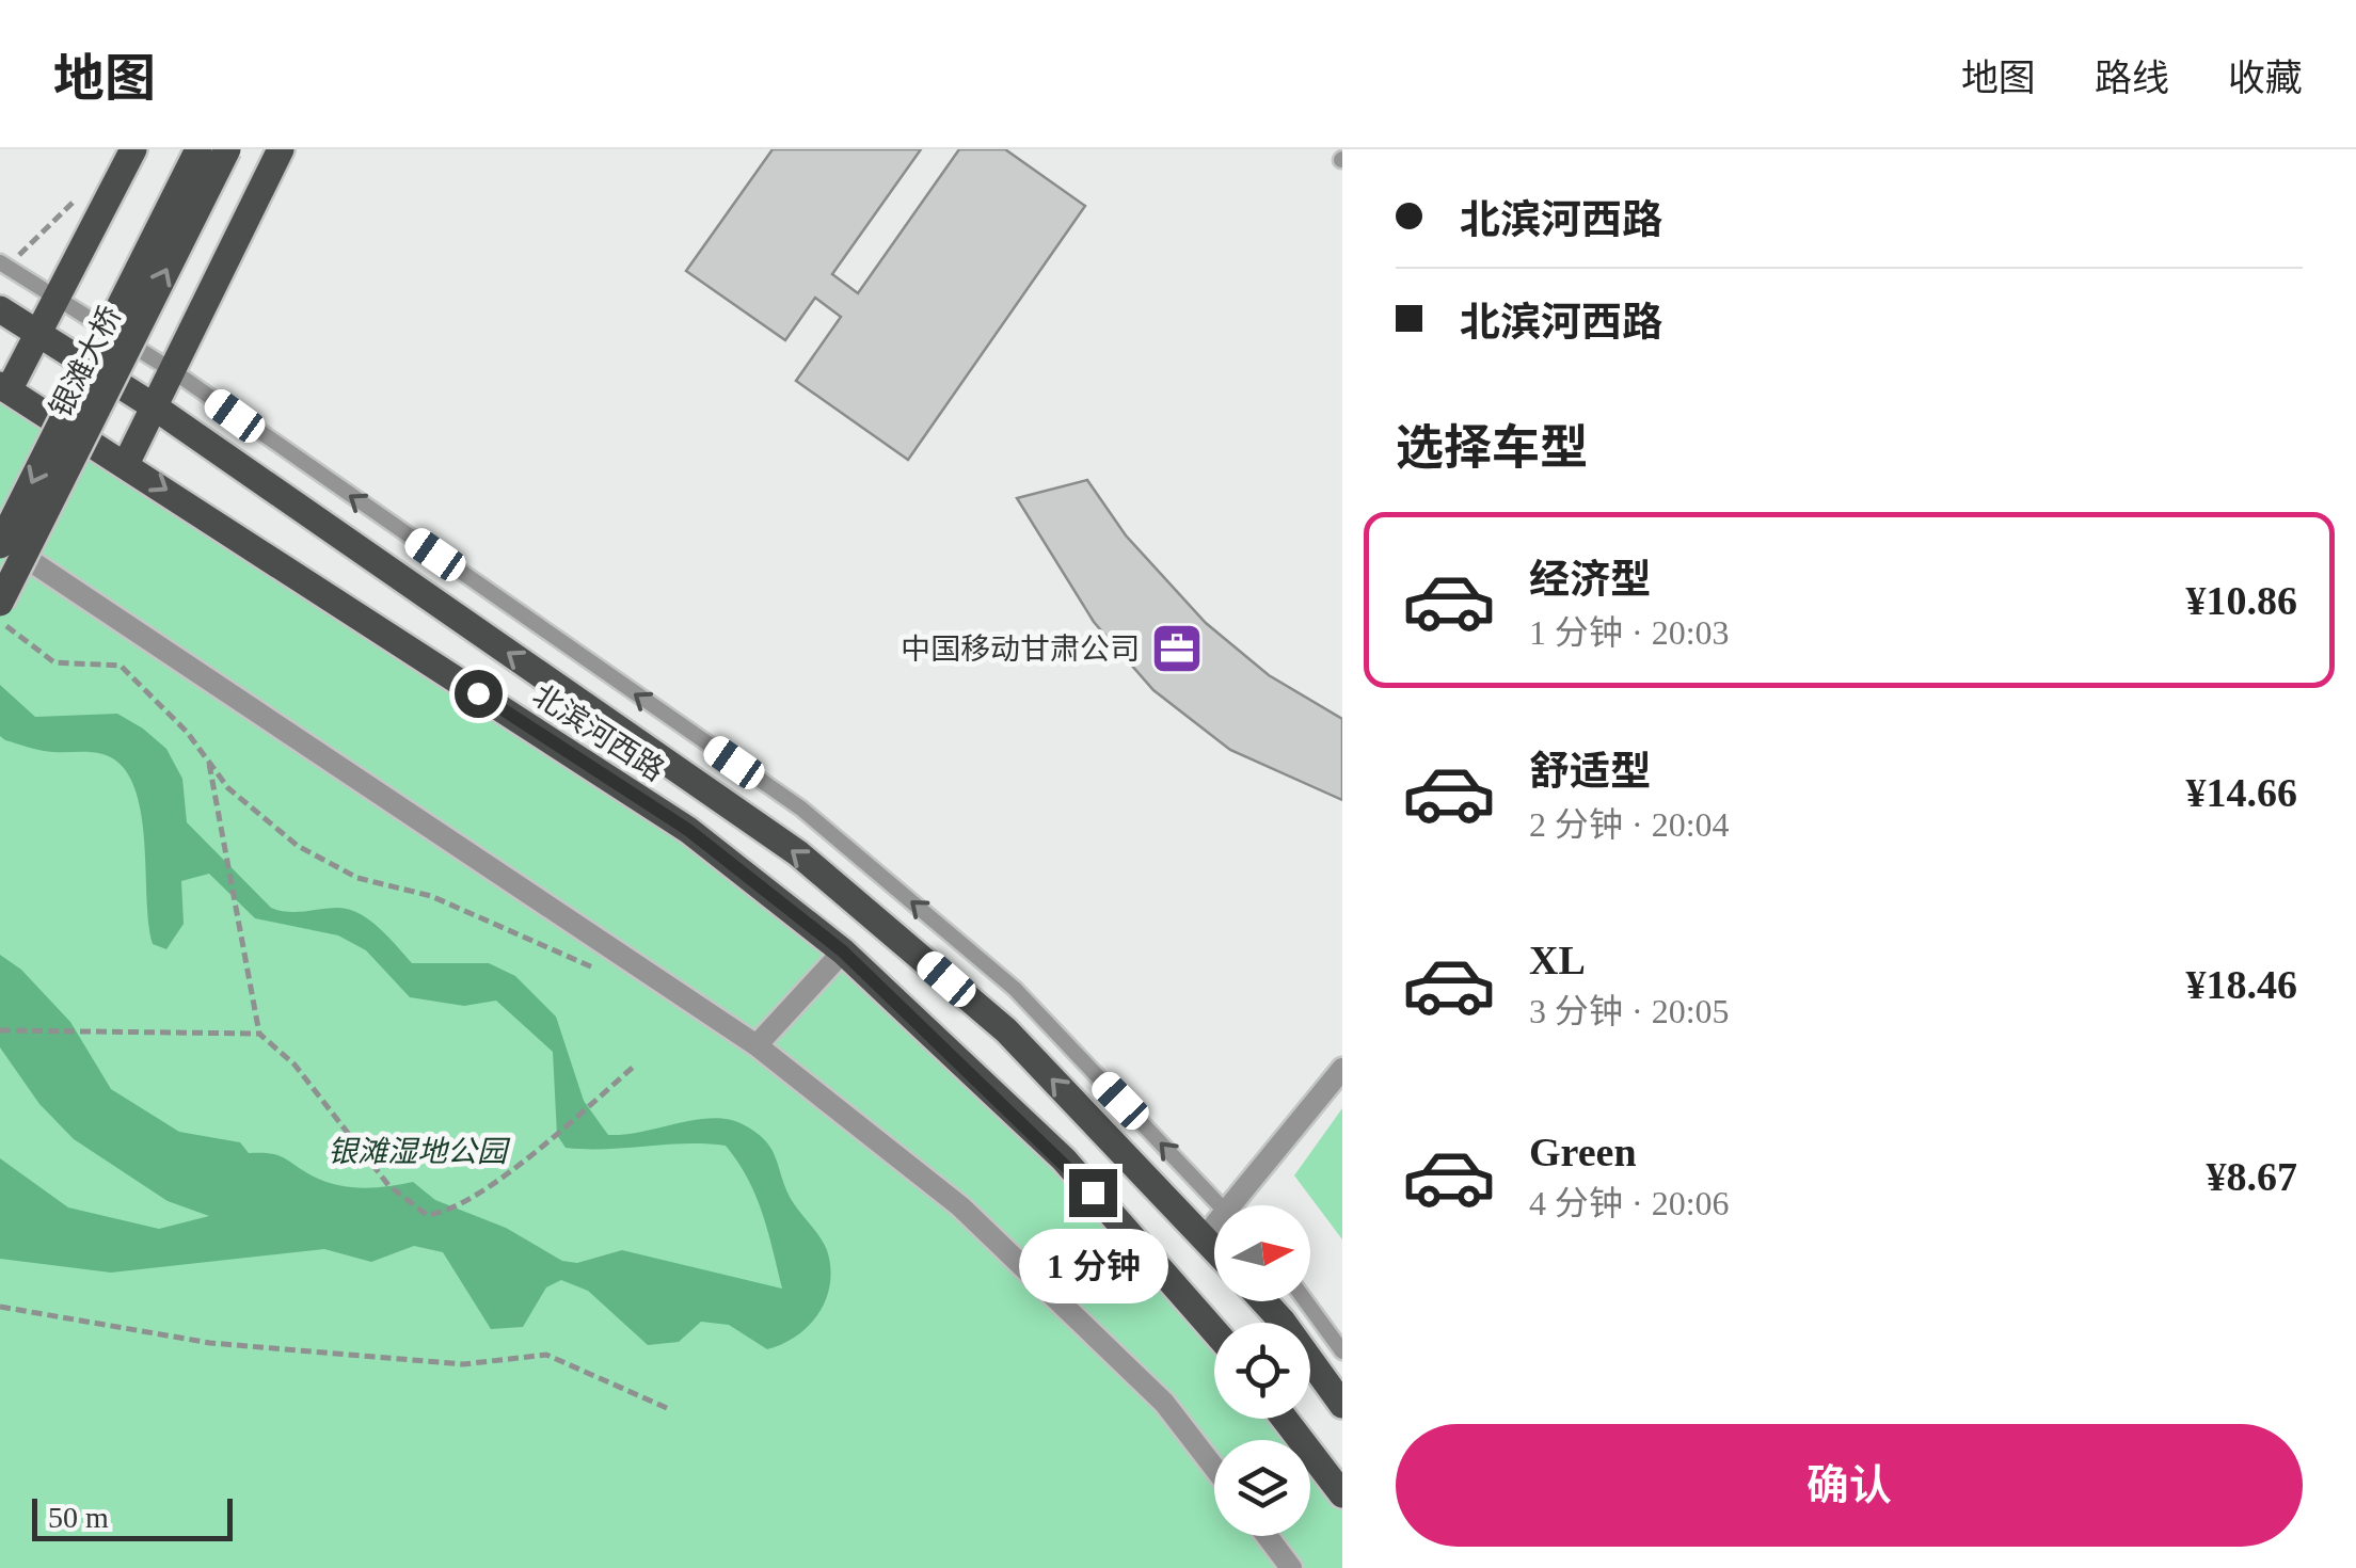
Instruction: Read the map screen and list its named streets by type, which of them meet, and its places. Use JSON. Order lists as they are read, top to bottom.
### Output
{
  "streets": {
    "main road": ["银滩大桥", "北滨河西路"]
  },
  "parks": ["银滩湿地公园"],
  "places": {
    "office": ["中国移动甘肃公司"]
  },
  "scale_bar": "50 m",
  "north": "right",
  "page": {
    "header": "地图",
    "nav": ["地图", "路线", "收藏"],
    "banner": ["北滨河西路", "北滨河西路"],
    "heading": "选择车型",
    "list": [
      {
        "name": "经济型",
        "note": "1 分钟 · 20:03",
        "value": "¥10.86"
      },
      {
        "name": "舒适型",
        "note": "2 分钟 · 20:04",
        "value": "¥14.66"
      },
      {
        "name": "XL",
        "note": "3 分钟 · 20:05",
        "value": "¥18.46"
      },
      {
        "name": "Green",
        "note": "4 分钟 · 20:06",
        "value": "¥8.67"
      }
    ],
    "bubble": "1 分钟",
    "buttons": "确认",
    "scale": "50 m"
  }
}
